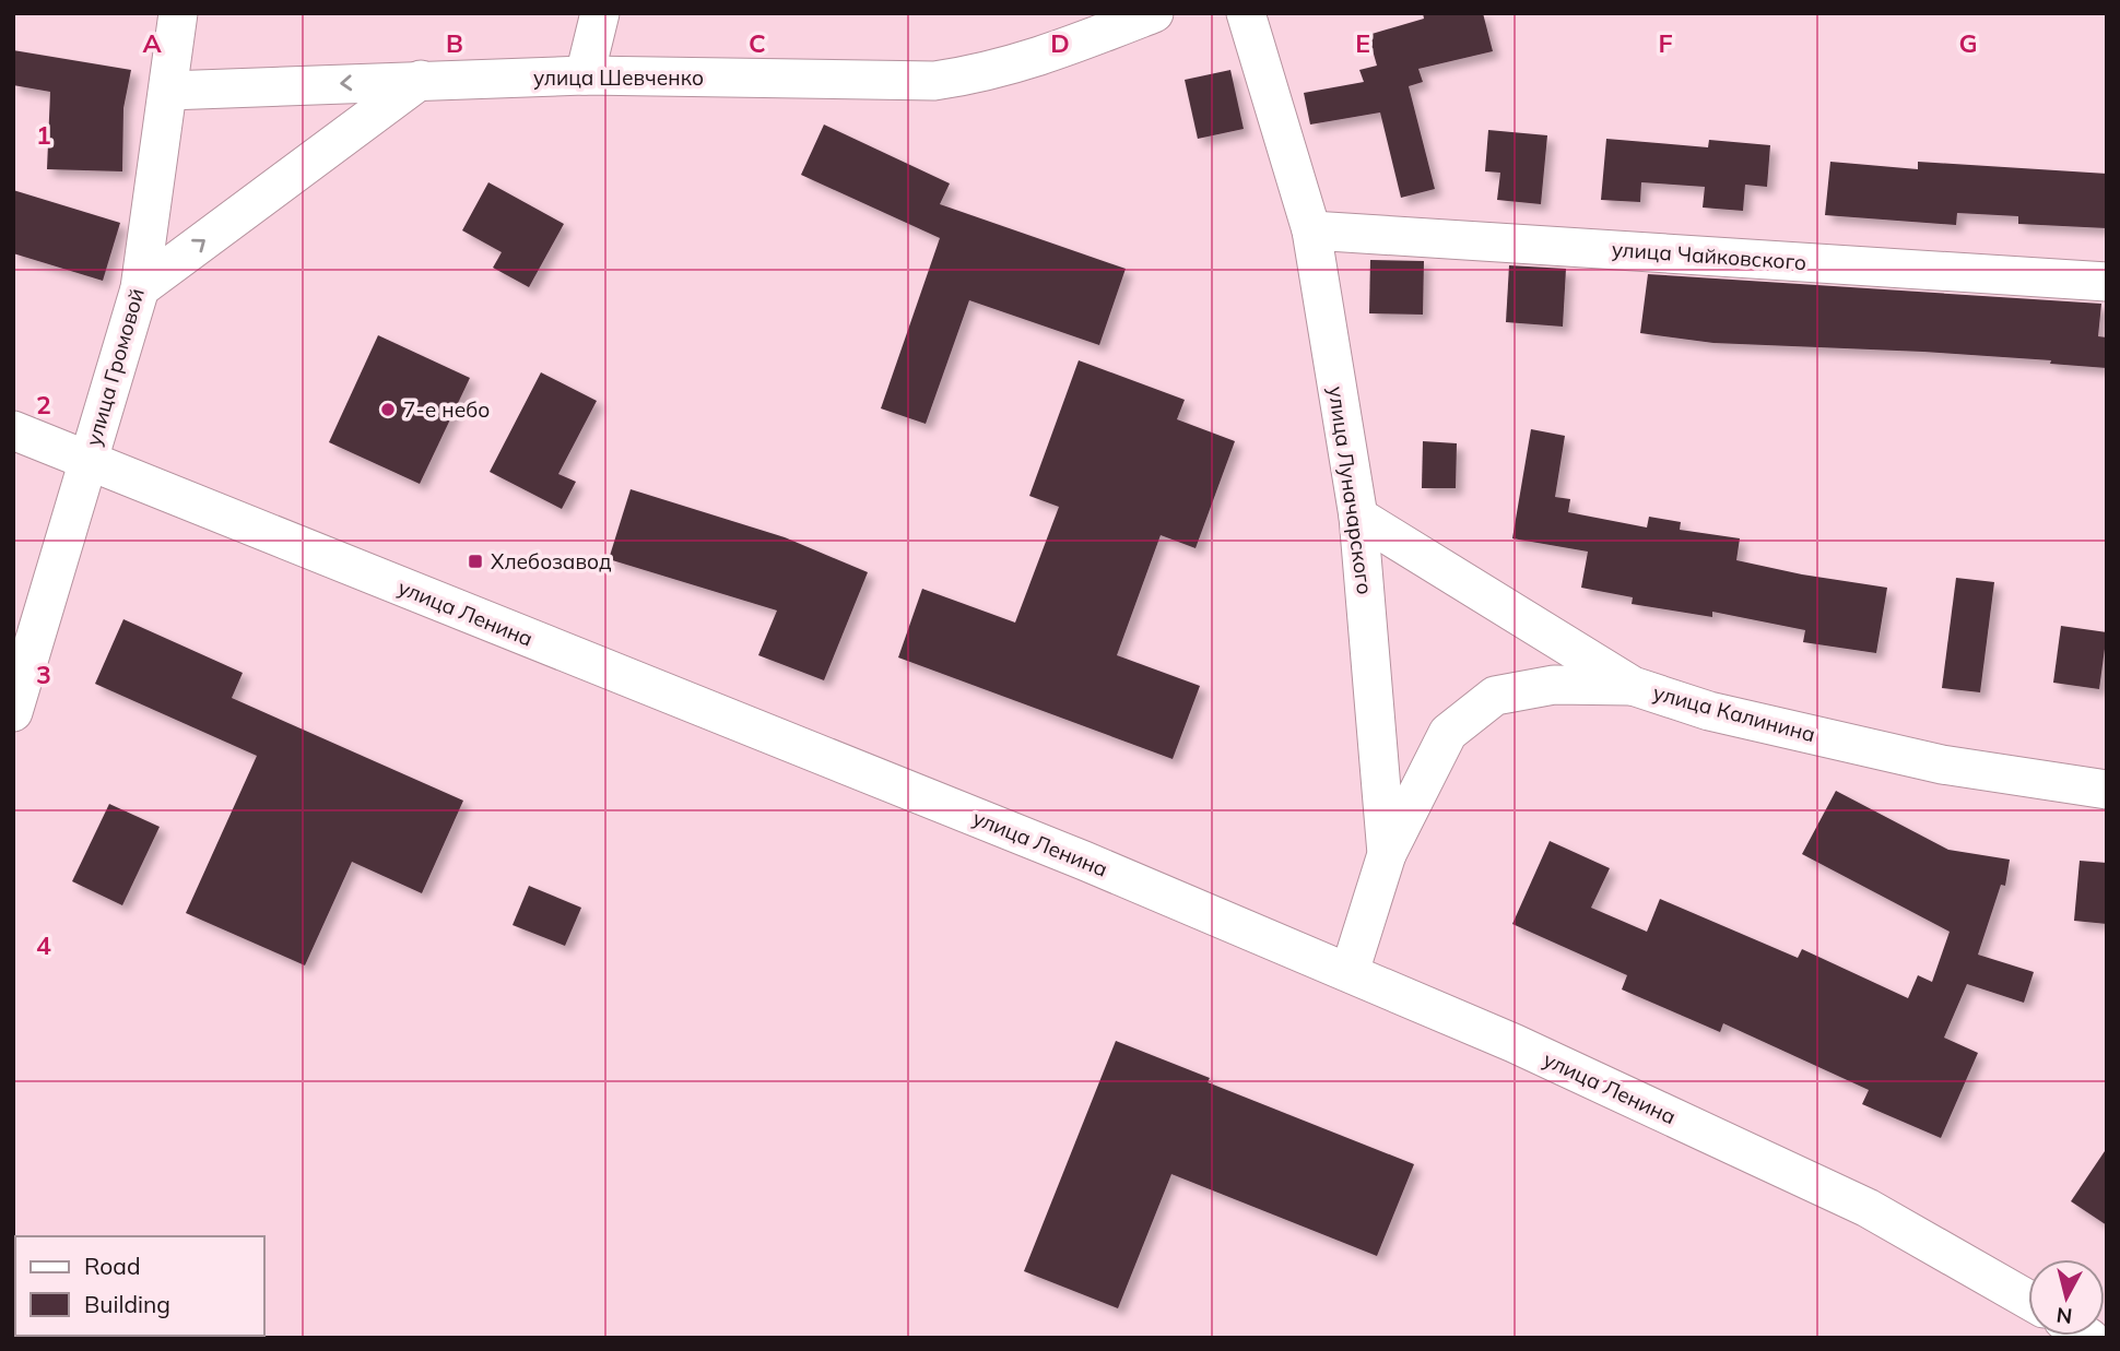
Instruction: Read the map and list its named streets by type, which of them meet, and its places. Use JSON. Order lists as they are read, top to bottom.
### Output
{
  "streets": {
    "street": [
      "улица Шевченко",
      "улица Чайковского",
      "улица Громовой",
      "улица Луначарского",
      "улица Ленина",
      "улица Калинина"
    ]
  },
  "crossings": [
    ["улица Шевченко", "улица Громовой"],
    ["улица Чайковского", "улица Луначарского"],
    ["улица Громовой", "улица Ленина"],
    ["улица Луначарского", "улица Ленина"],
    ["улица Луначарского", "улица Калинина"]
  ],
  "places": {
    "other": ["7-е небо"],
    "transit": ["Хлебозавод"]
  },
  "legend": ["Road", "Building"],
  "north": "bottom",
  "grid": {
    "columns": [
      "A",
      "B",
      "C",
      "D",
      "E",
      "F",
      "G"
    ],
    "rows": [
      "1",
      "2",
      "3",
      "4"
    ]
  }
}
